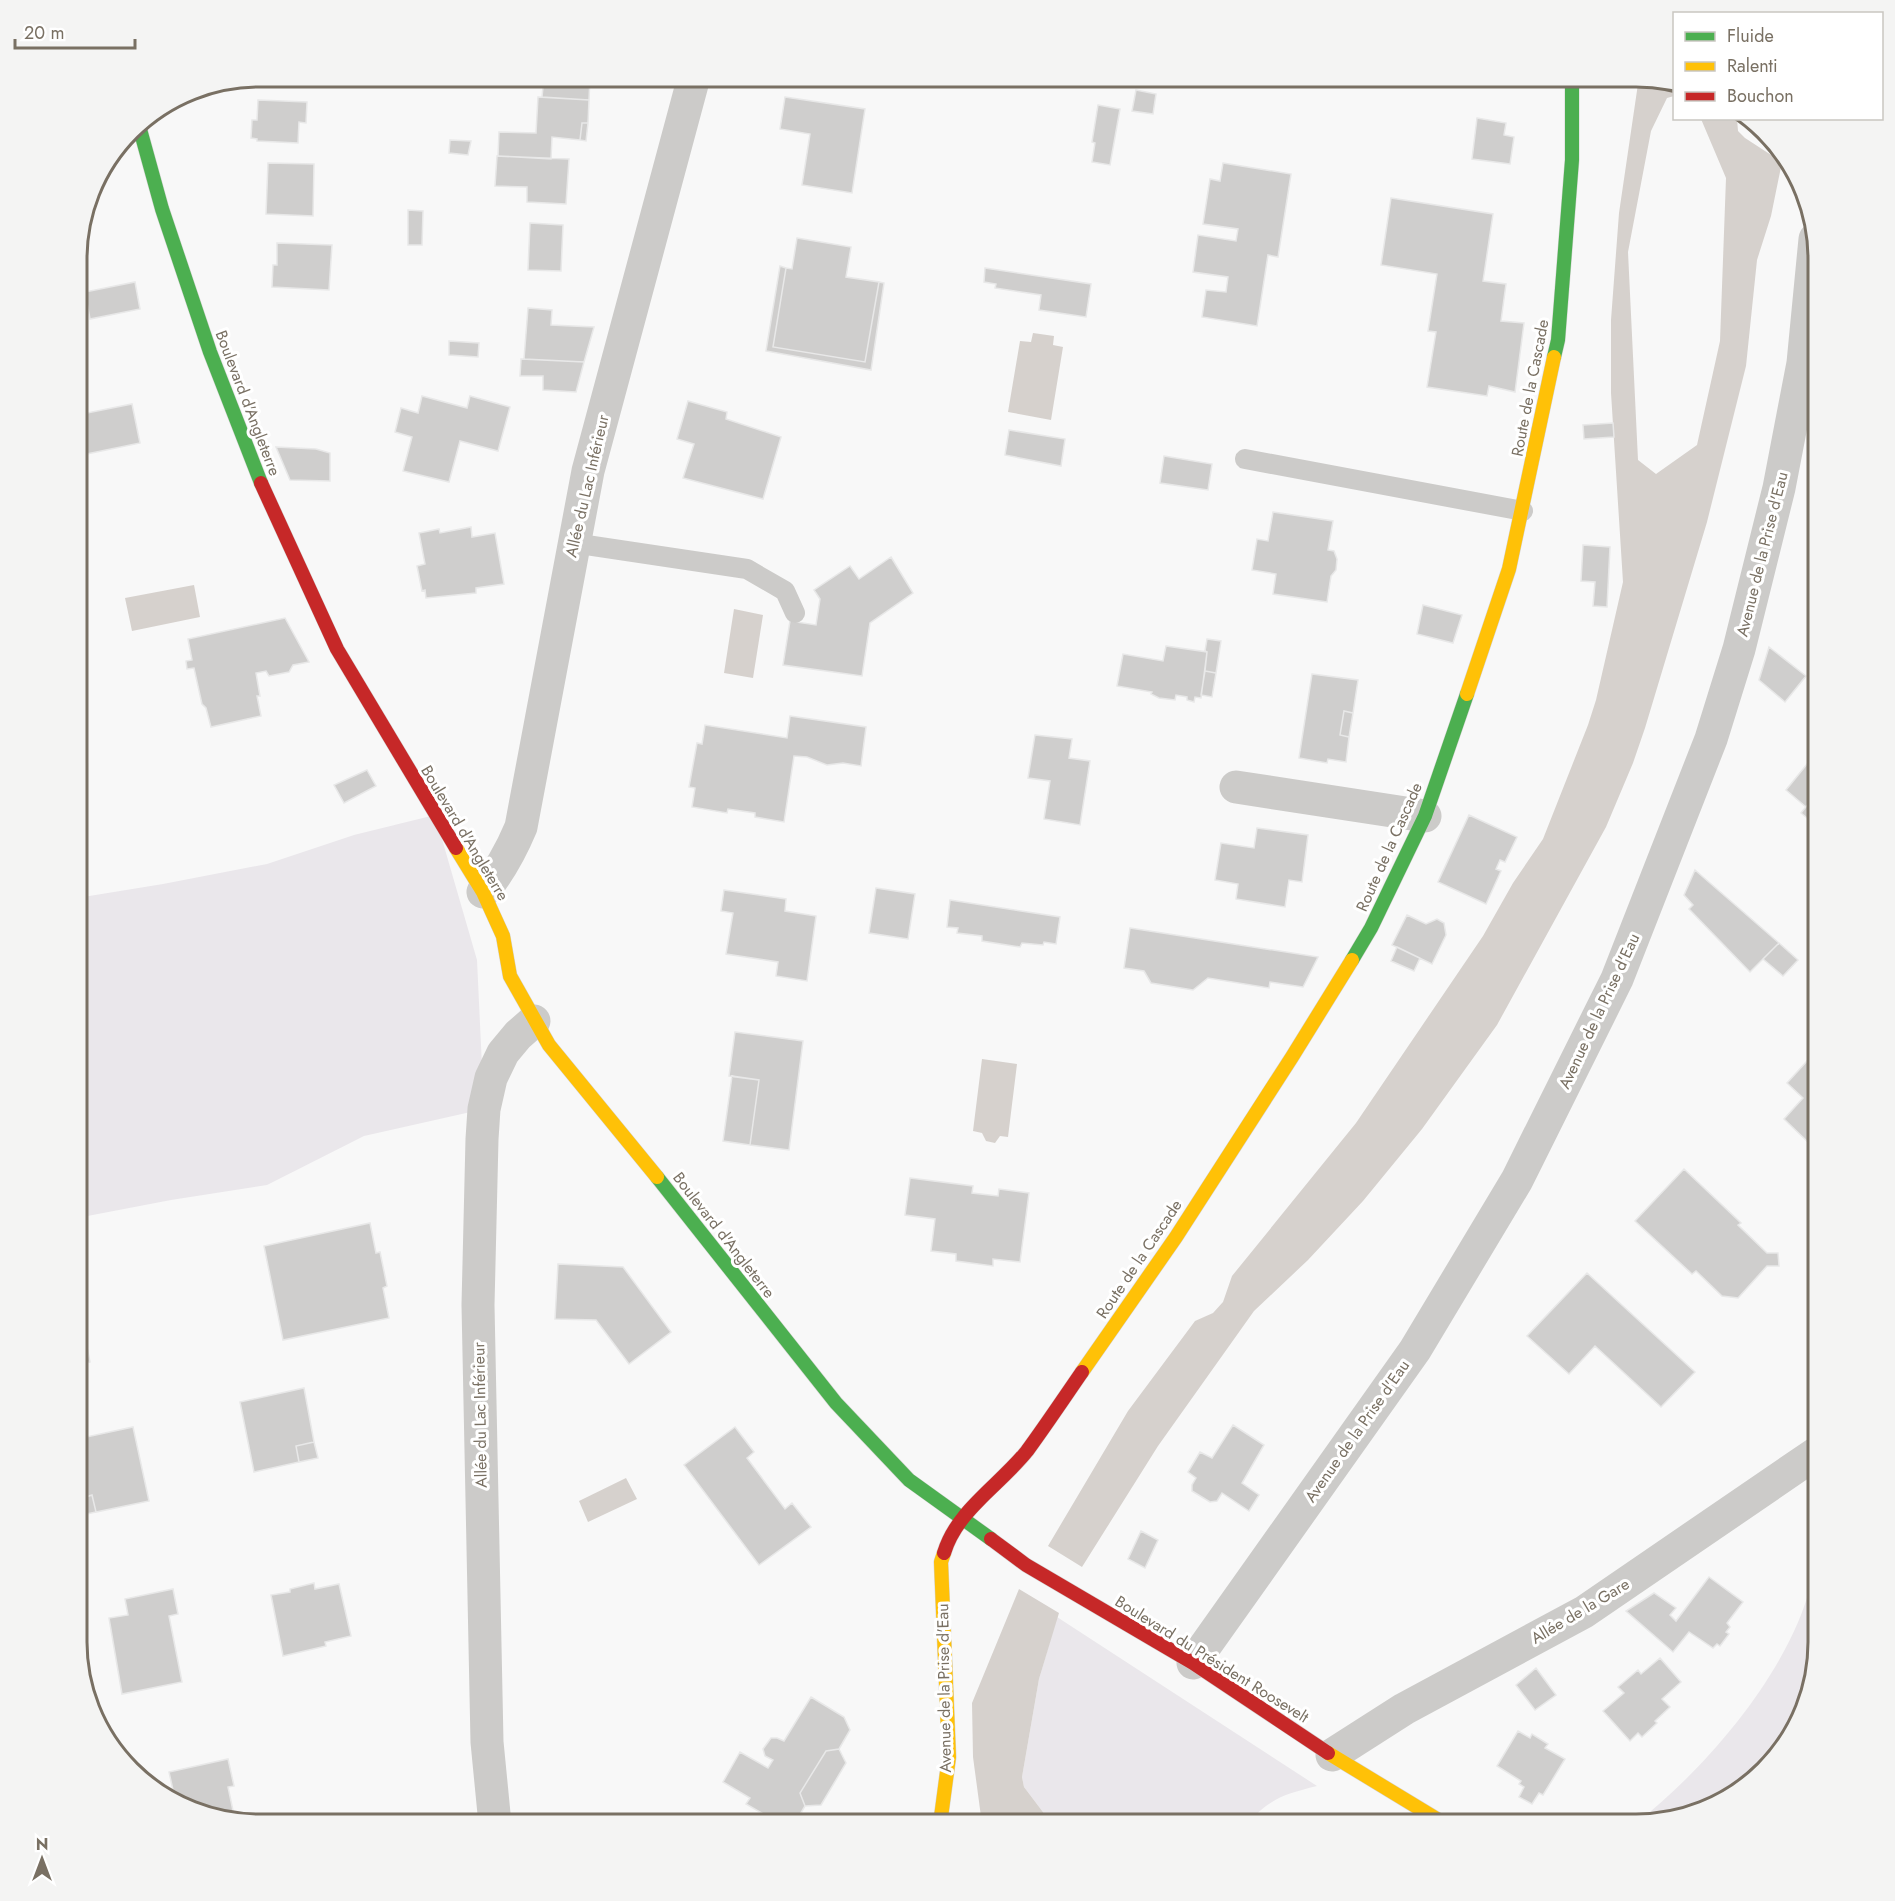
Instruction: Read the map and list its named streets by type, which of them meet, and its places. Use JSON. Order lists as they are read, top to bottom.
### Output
{
  "streets": {
    "street": [
      "Route de la Cascade",
      "Boulevard d'Angleterre",
      "Allée du Lac Inférieur",
      "Avenue de la Prise d'Eau",
      "Allée de la Gare",
      "Boulevard du Président Roosevelt"
    ]
  },
  "crossings": [
    ["Route de la Cascade", "Boulevard d'Angleterre"],
    ["Route de la Cascade", "Avenue de la Prise d'Eau"],
    ["Route de la Cascade", "Boulevard du Président Roosevelt"],
    ["Boulevard d'Angleterre", "Allée du Lac Inférieur"],
    ["Boulevard d'Angleterre", "Avenue de la Prise d'Eau"],
    ["Boulevard d'Angleterre", "Boulevard du Président Roosevelt"],
    ["Avenue de la Prise d'Eau", "Boulevard du Président Roosevelt"],
    ["Allée de la Gare", "Boulevard du Président Roosevelt"]
  ],
  "legend": ["Fluide", "Ralenti", "Bouchon"],
  "scale_bar": "20 m",
  "north": "top"
}
